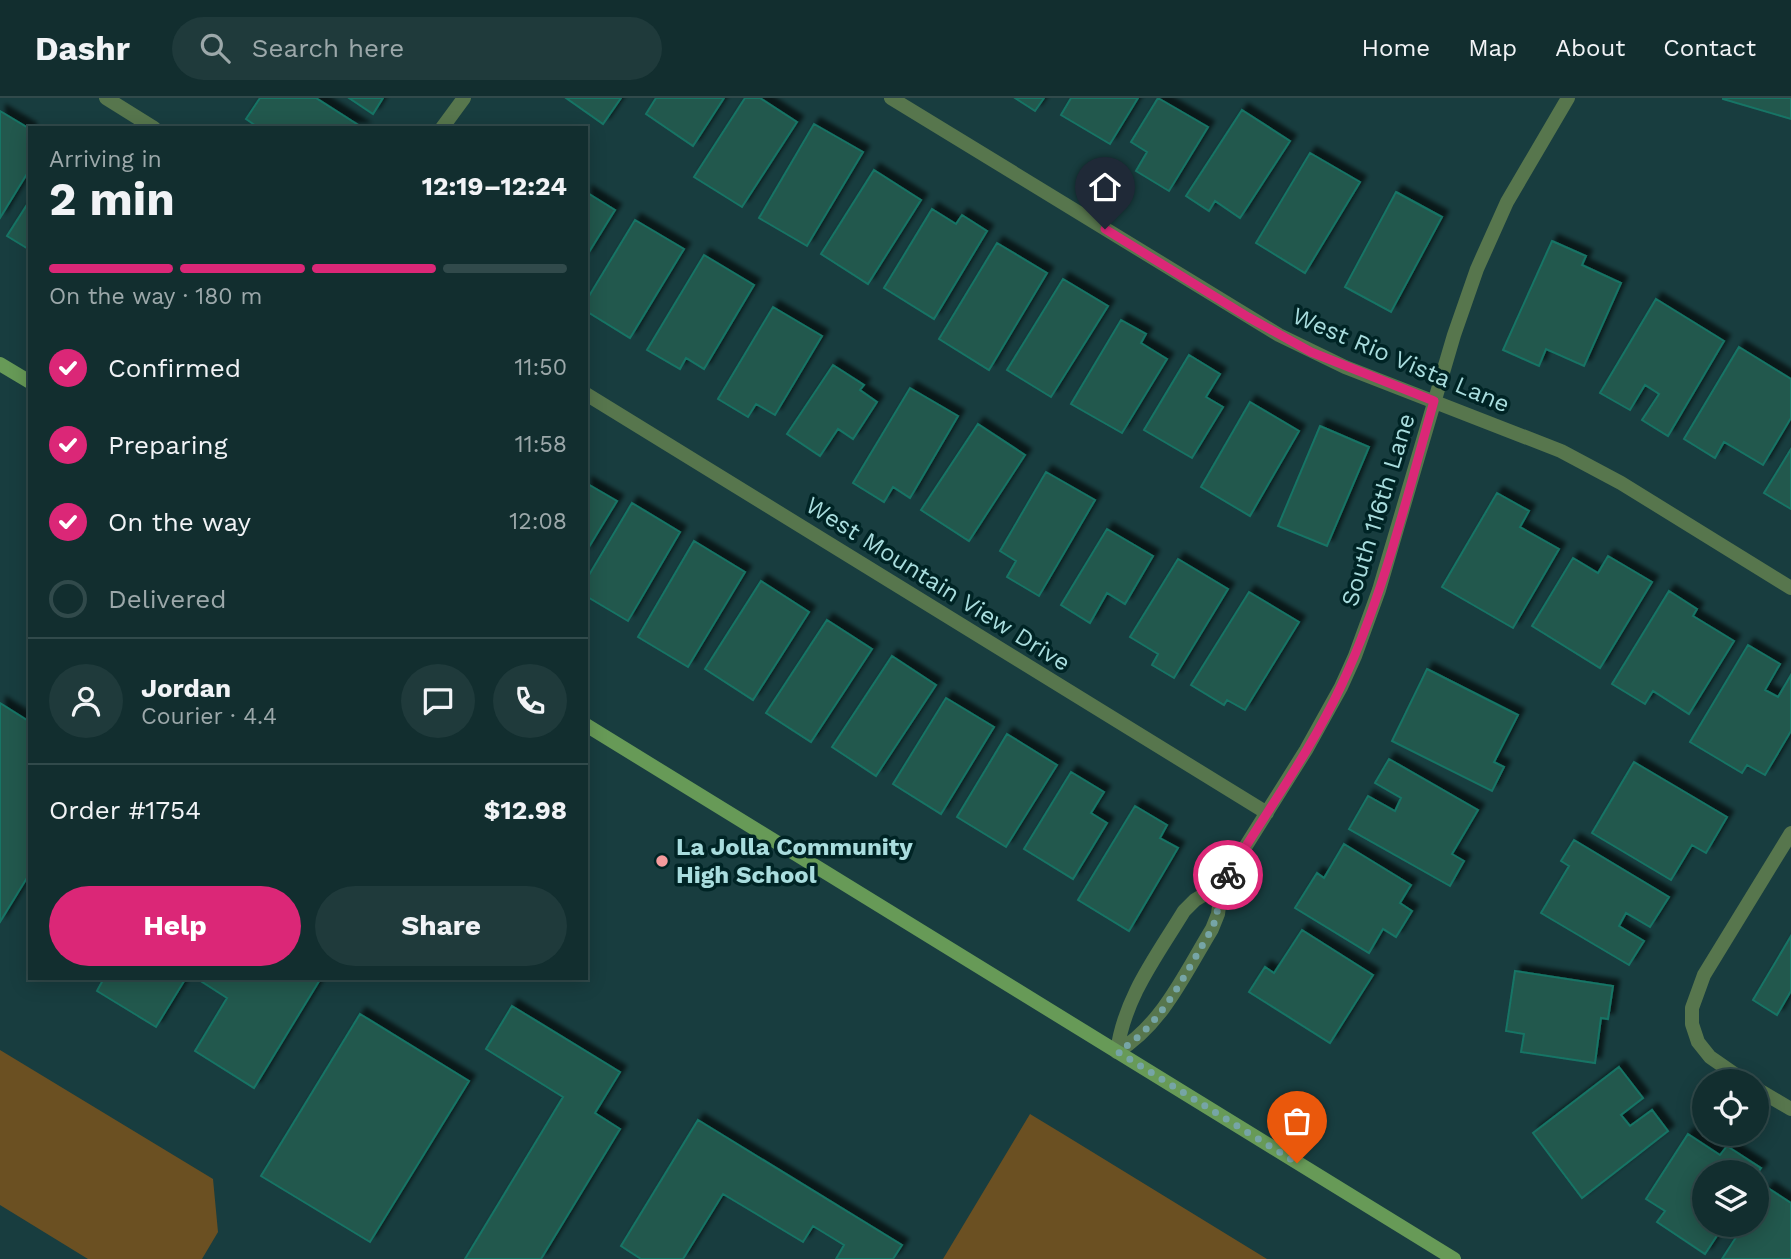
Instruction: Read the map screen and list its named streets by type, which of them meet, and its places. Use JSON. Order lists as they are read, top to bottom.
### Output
{
  "streets": {
    "street": ["West Rio Vista Lane", "South 116th Lane", "West Mountain View Drive"]
  },
  "crossings": [
    ["West Rio Vista Lane", "South 116th Lane"],
    ["South 116th Lane", "West Mountain View Drive"]
  ],
  "places": ["La Jolla Community High School"],
  "page": {
    "header": "Dashr",
    "search": "Search here",
    "nav": [
      "Home",
      "Map",
      "About",
      "Contact"
    ],
    "heading": ["2 min", "Arriving in", "12:19–12:24"],
    "panel": [
      "Jordan",
      "Courier · 4.4",
      "Order #1754",
      "$12.98"
    ],
    "bar": "On the way · 180 m",
    "list": [
      ["Confirmed", "11:50"],
      ["Preparing", "11:58"],
      ["On the way", "12:08"],
      "Delivered"
    ],
    "buttons": ["Help", "Share"]
  }
}
